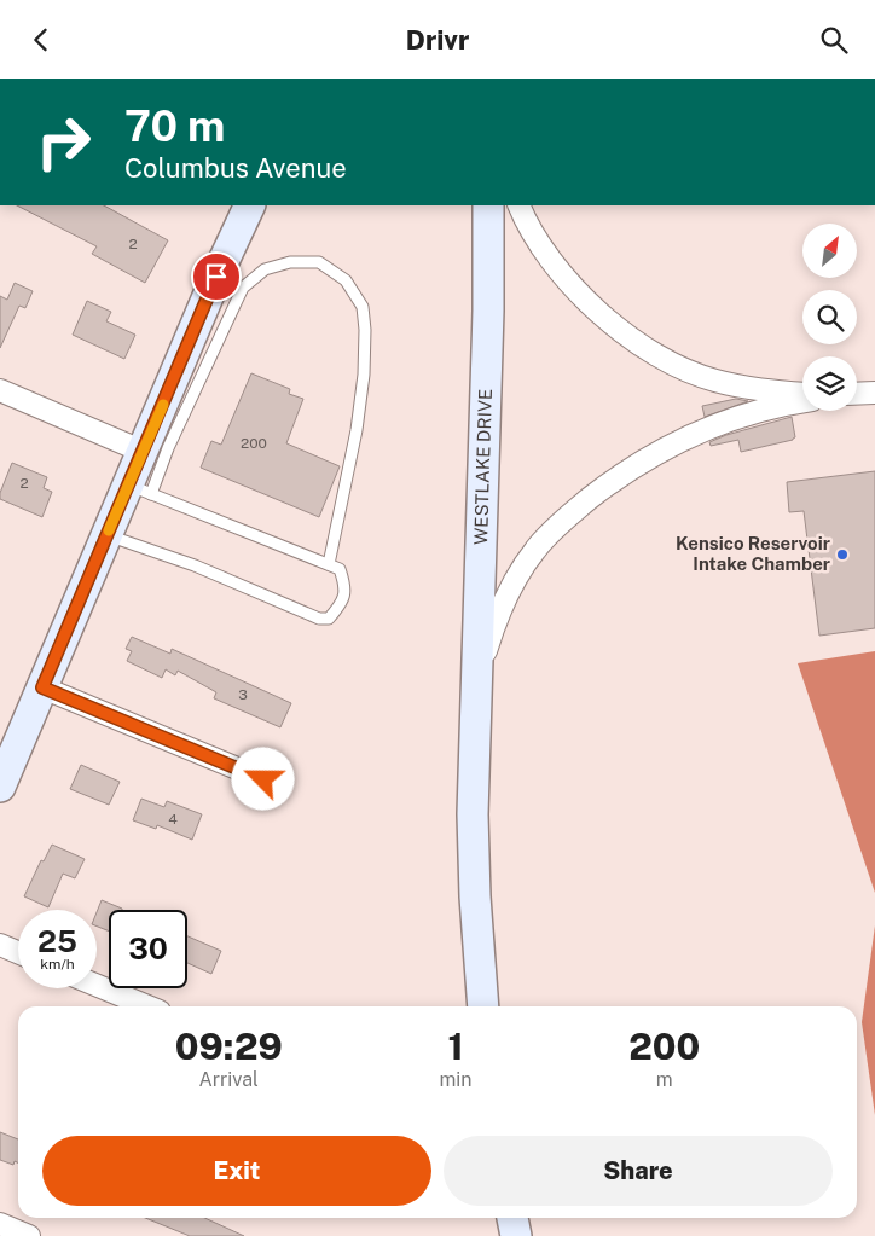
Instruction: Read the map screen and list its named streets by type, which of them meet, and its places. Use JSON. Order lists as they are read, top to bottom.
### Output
{
  "streets": {
    "street": ["WESTLAKE DRIVE"]
  },
  "places": ["Kensico Reservoir Intake Chamber"],
  "house_numbers": [
    "2",
    "200",
    "2",
    "3",
    "4"
  ],
  "north": "top right",
  "page": {
    "header": "Drivr",
    "turn": ["70 m", "Columbus Avenue"],
    "speed": "25 km/h",
    "limit": "30",
    "eta": [
      "09:29",
      "Arrival",
      "1",
      "min",
      "200",
      "m"
    ],
    "buttons": ["Exit", "Share"]
  }
}
